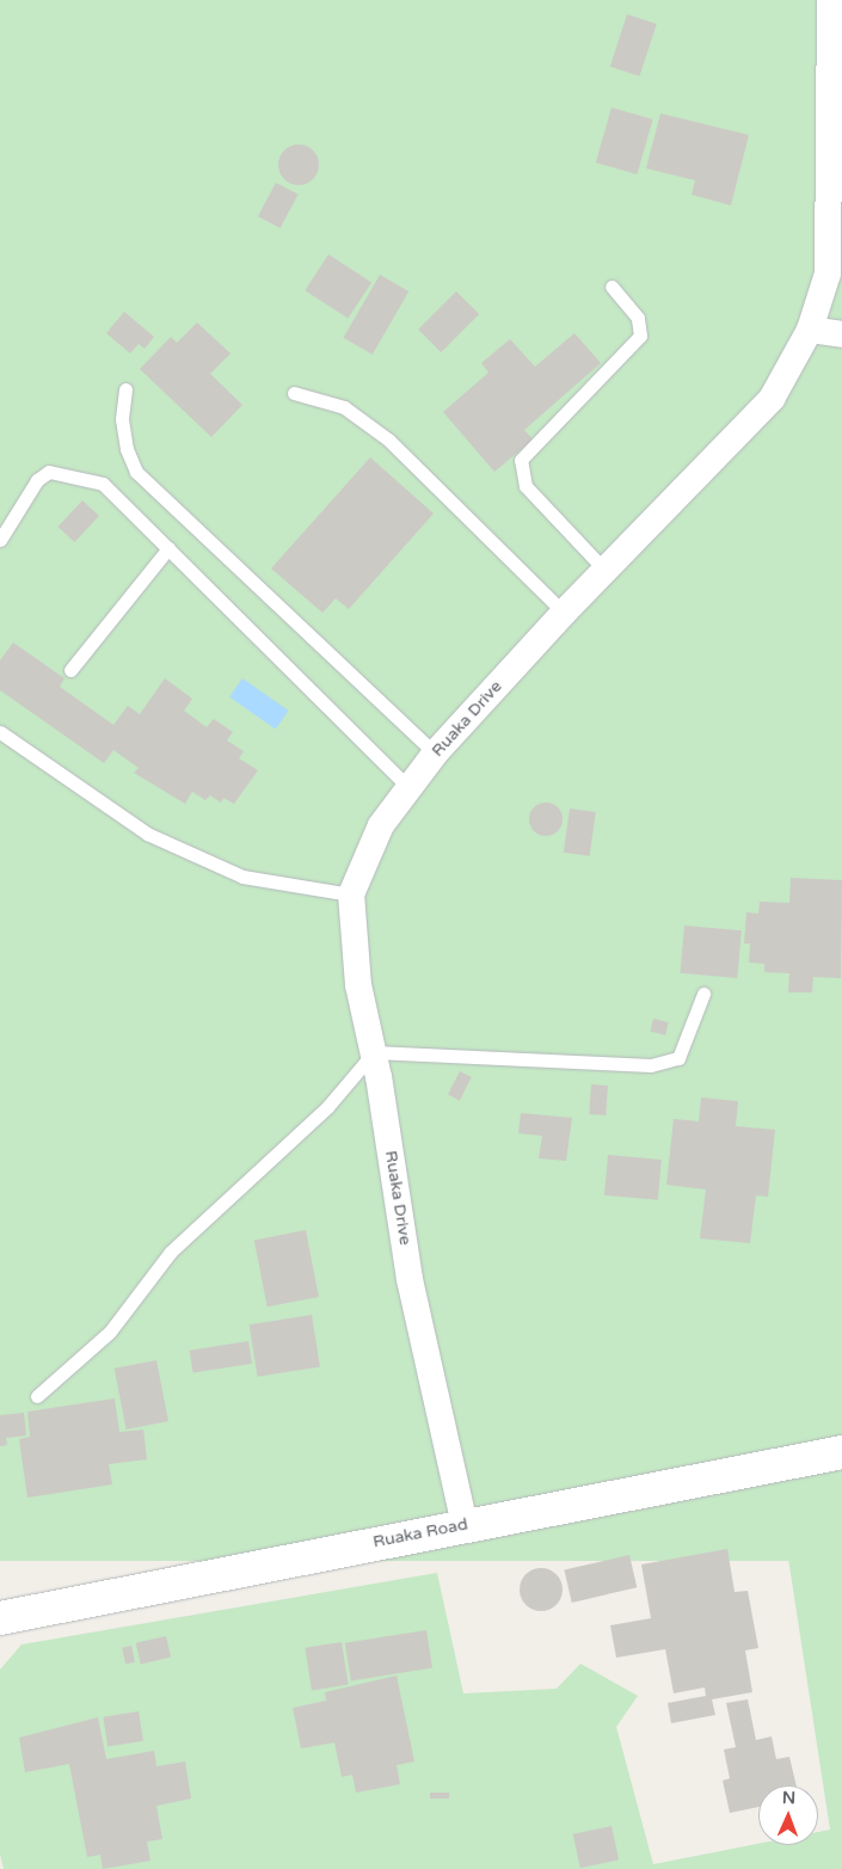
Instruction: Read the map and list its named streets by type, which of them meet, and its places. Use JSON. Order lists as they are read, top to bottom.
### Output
{
  "streets": {
    "street": ["Ruaka Drive", "Ruaka Road"]
  },
  "crossings": [
    ["Ruaka Drive", "Ruaka Road"]
  ],
  "north": "top"
}
